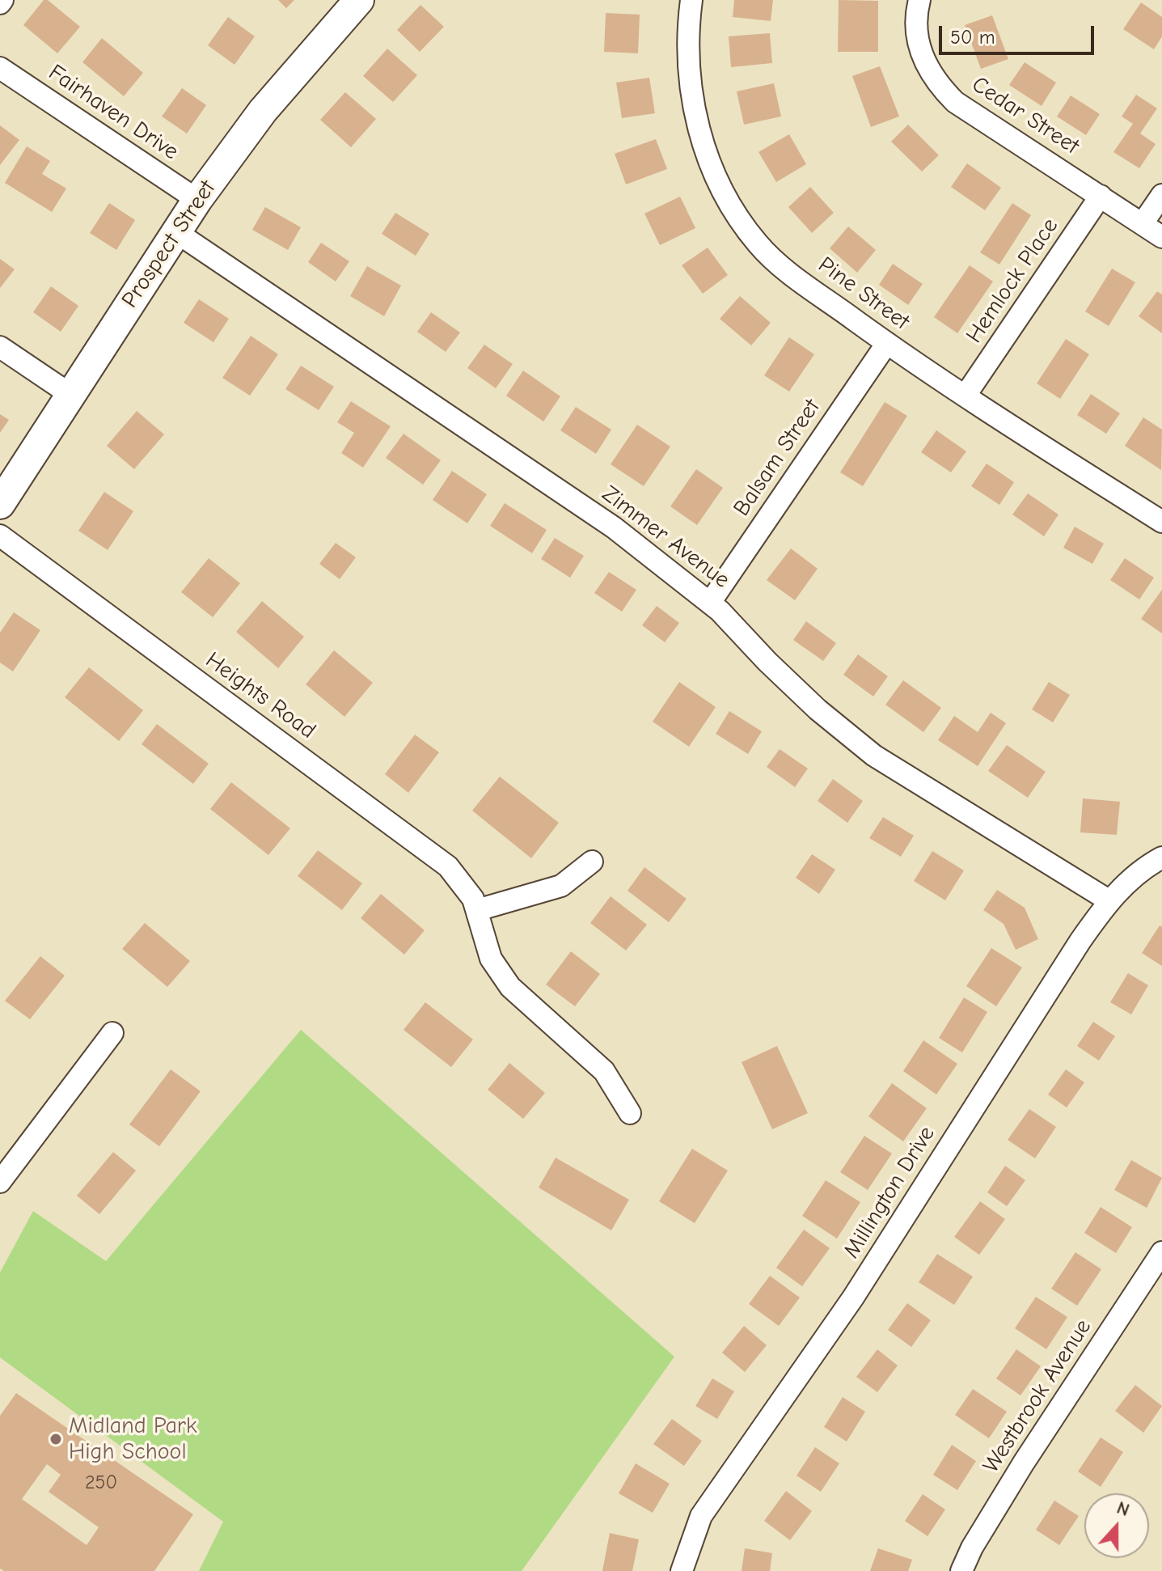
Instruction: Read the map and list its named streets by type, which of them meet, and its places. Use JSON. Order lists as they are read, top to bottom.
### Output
{
  "streets": {
    "main road": ["Prospect Street"],
    "street": [
      "Fairhaven Drive",
      "Cedar Street",
      "Hemlock Place",
      "Pine Street",
      "Balsam Street",
      "Zimmer Avenue",
      "Heights Road",
      "Millington Drive",
      "Westbrook Avenue"
    ]
  },
  "crossings": [
    ["Fairhaven Drive", "Prospect Street"],
    ["Cedar Street", "Hemlock Place"],
    ["Prospect Street", "Zimmer Avenue"],
    ["Hemlock Place", "Pine Street"],
    ["Pine Street", "Balsam Street"],
    ["Balsam Street", "Zimmer Avenue"],
    ["Zimmer Avenue", "Millington Drive"]
  ],
  "places": ["Midland Park High School"],
  "house_numbers": ["250"],
  "scale_bar": "50 m",
  "north": "top"
}
